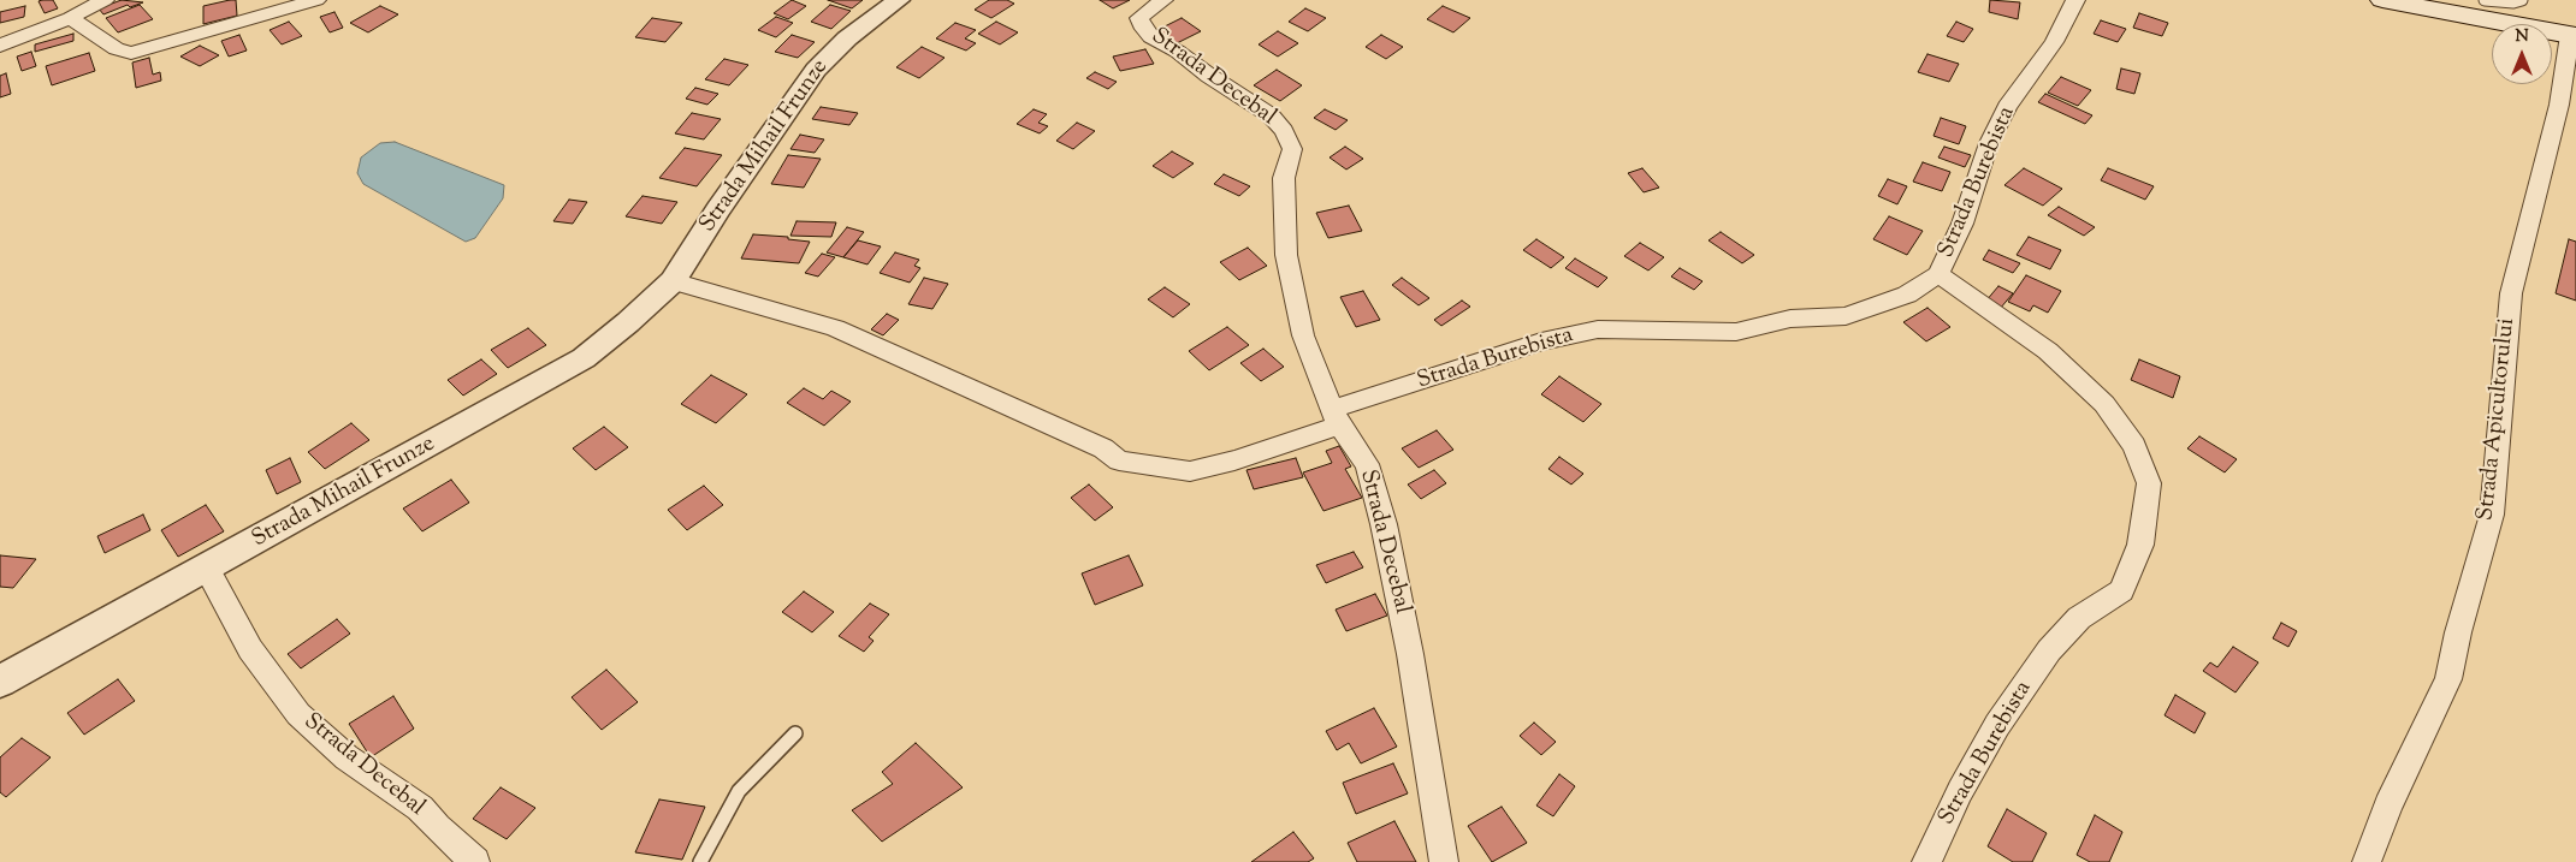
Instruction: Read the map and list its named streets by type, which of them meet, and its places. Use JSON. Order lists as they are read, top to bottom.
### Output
{
  "streets": {
    "street": [
      "Strada Decebal",
      "Strada Mihail Frunze",
      "Strada Burebista",
      "Strada Apicultorului"
    ]
  },
  "crossings": [
    ["Strada Decebal", "Strada Mihail Frunze"],
    ["Strada Decebal", "Strada Burebista"],
    ["Strada Mihail Frunze", "Strada Burebista"]
  ],
  "north": "top"
}
